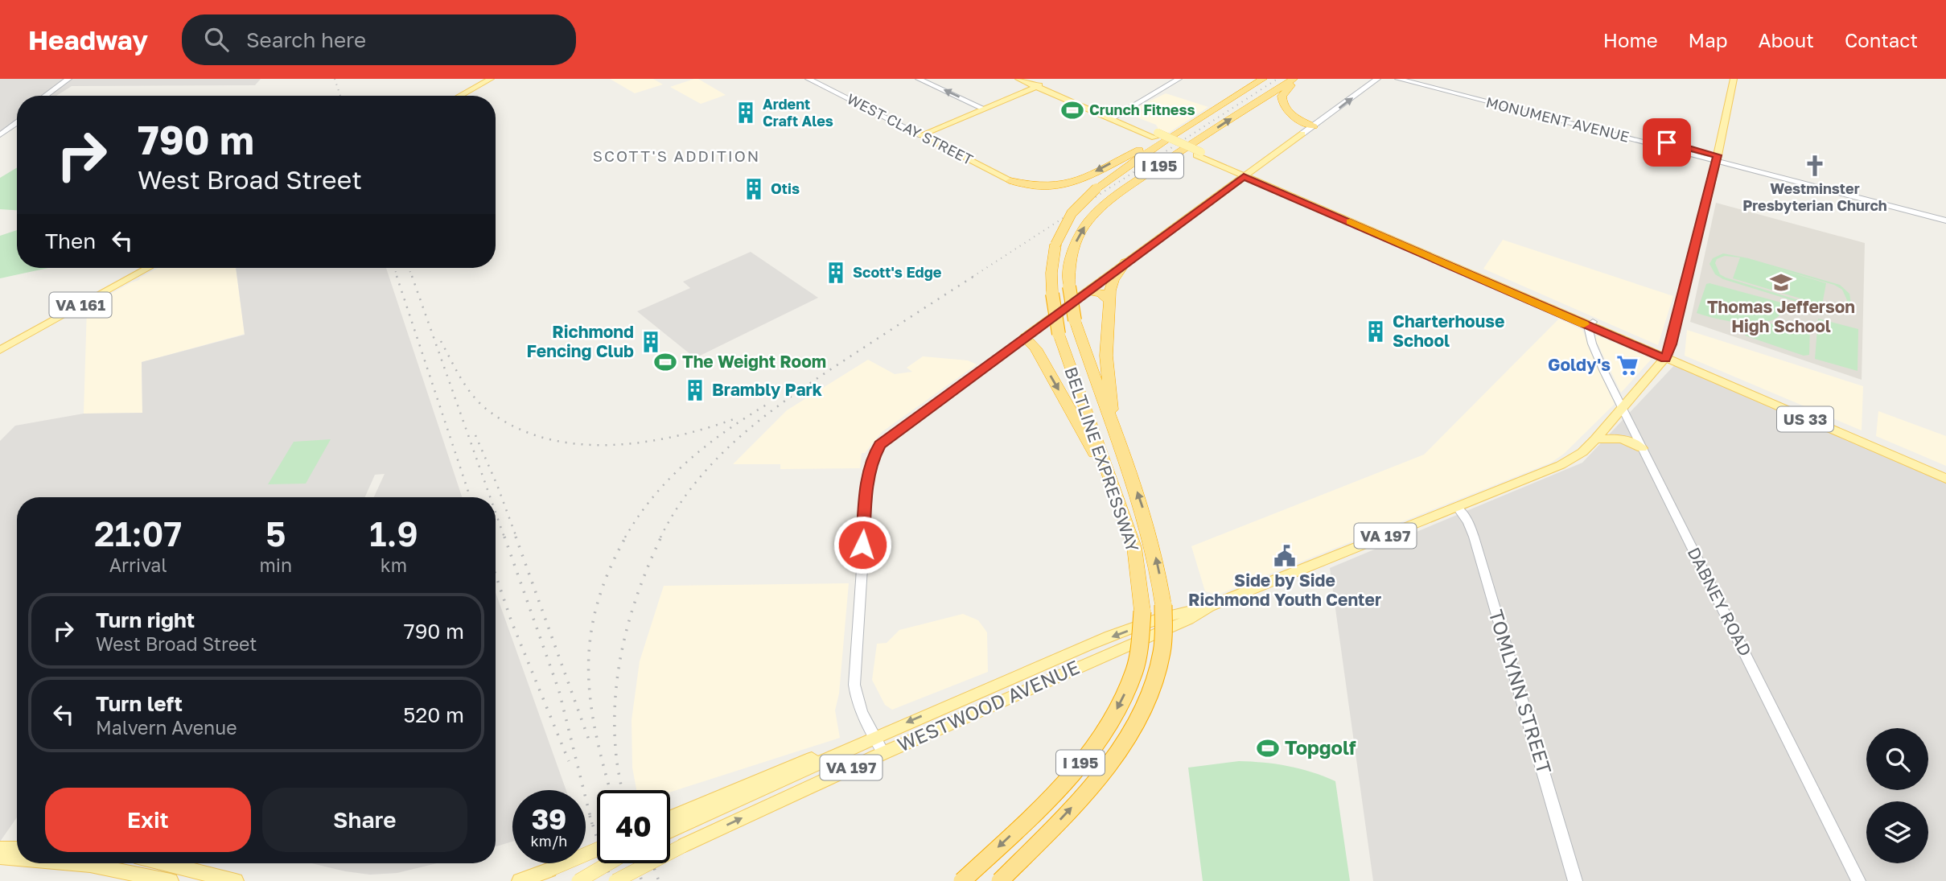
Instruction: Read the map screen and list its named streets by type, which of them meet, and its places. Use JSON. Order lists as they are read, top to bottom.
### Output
{
  "streets": {
    "highway": ["I 195", "BELTLINE EXPRESSWAY"],
    "main road": [
      "WEST CLAY STREET",
      "VA 161",
      "US 33",
      "VA 197",
      "WESTWOOD AVENUE"
    ],
    "street": ["MONUMENT AVENUE", "DABNEY ROAD", "TOMLYNN STREET"]
  },
  "crossings": [
    ["MONUMENT AVENUE", "VA 197"],
    ["US 33", "VA 197"],
    ["US 33", "DABNEY ROAD"],
    ["US 33", "WESTWOOD AVENUE"],
    ["VA 197", "WESTWOOD AVENUE"],
    ["DABNEY ROAD", "WESTWOOD AVENUE"],
    ["TOMLYNN STREET", "WESTWOOD AVENUE"]
  ],
  "districts": ["SCOTT'S ADDITION"],
  "places": {
    "sports": ["Crunch Fitness", "The Weight Room", "Topgolf"],
    "building": [
      "Ardent Craft Ales",
      "Otis",
      "Scott's Edge",
      "Charterhouse School",
      "Richmond Fencing Club",
      "Brambly Park"
    ],
    "church": ["Westminster Presbyterian Church"],
    "school or university": ["Thomas Jefferson High School"],
    "supermarket": ["Goldy's"],
    "public building": ["Side by Side Richmond Youth Center"]
  },
  "page": {
    "header": "Headway",
    "search": "Search here",
    "nav": [
      "Home",
      "Map",
      "About",
      "Contact"
    ],
    "turn": ["790 m", "West Broad Street"],
    "then": "Then",
    "eta": [
      "21:07",
      "Arrival",
      "5",
      "min",
      "1.9",
      "km"
    ],
    "list": [
      {
        "name": "Turn right",
        "note": "West Broad Street",
        "value": "790 m"
      },
      {
        "name": "Turn left",
        "note": "Malvern Avenue",
        "value": "520 m"
      }
    ],
    "buttons": ["Exit", "Share"],
    "speed": "39 km/h",
    "limit": "40"
  }
}
